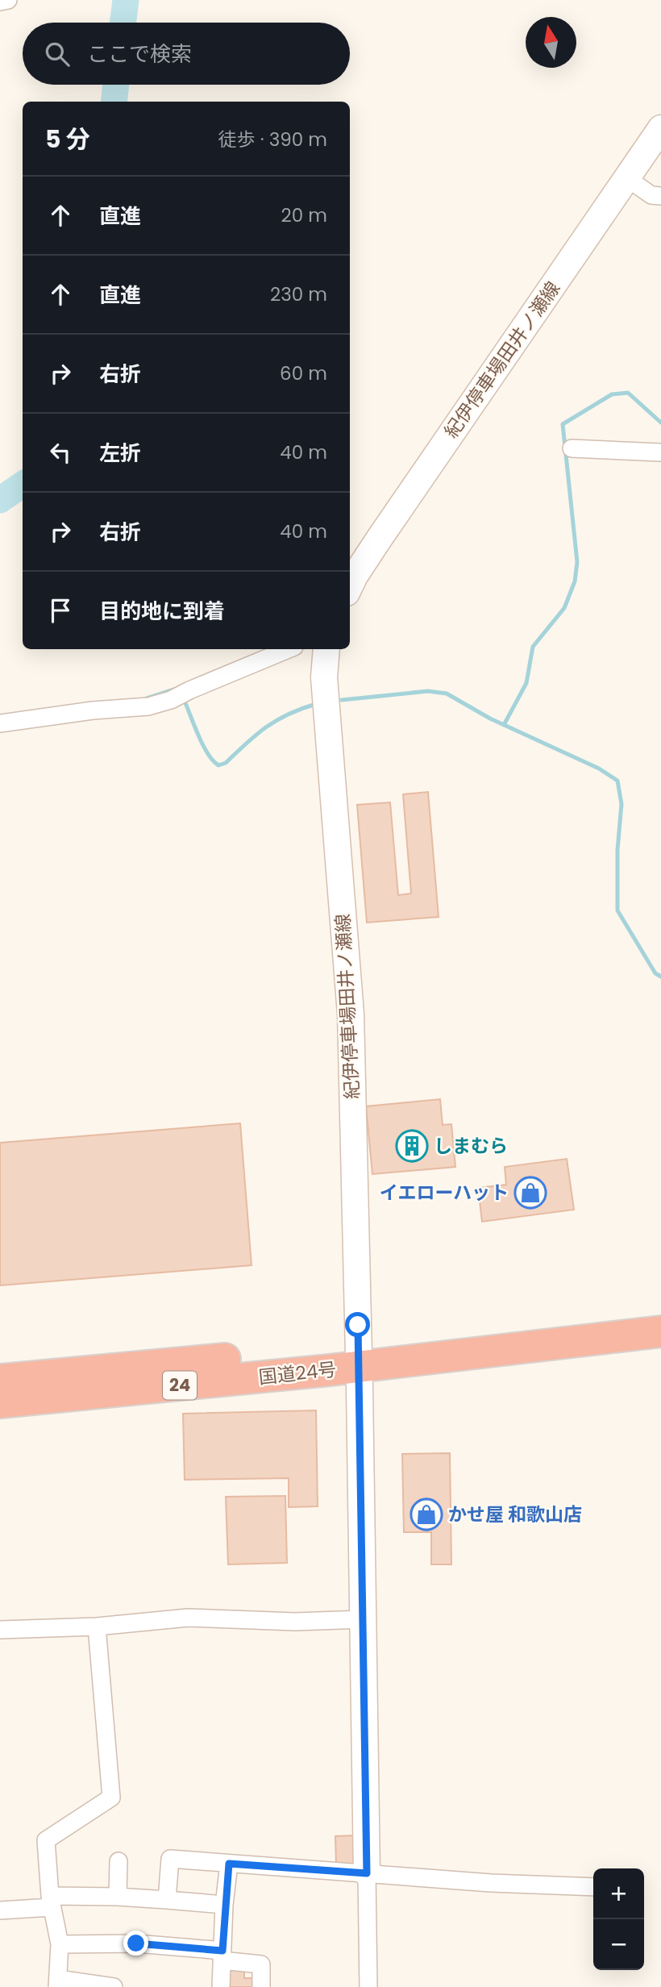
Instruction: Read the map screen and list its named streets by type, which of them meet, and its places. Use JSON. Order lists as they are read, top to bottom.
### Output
{
  "streets": {
    "highway": ["国道24号", "24"],
    "main road": ["紀伊停車場田井ノ瀬線"]
  },
  "crossings": [
    ["紀伊停車場田井ノ瀬線", "国道24号"]
  ],
  "places": {
    "building": ["しまむら"],
    "shop": ["イエローハット", "かせ屋 和歌山店"]
  },
  "north": "top",
  "page": {
    "search": "ここで検索",
    "heading": ["5 分", "徒歩 · 390 m"],
    "list": [
      ["直進", "20 m"],
      ["直進", "230 m"],
      ["右折", "60 m"],
      ["左折", "40 m"],
      ["右折", "40 m"],
      "目的地に到着"
    ],
    "map_buttons": ["+", "−"]
  }
}
